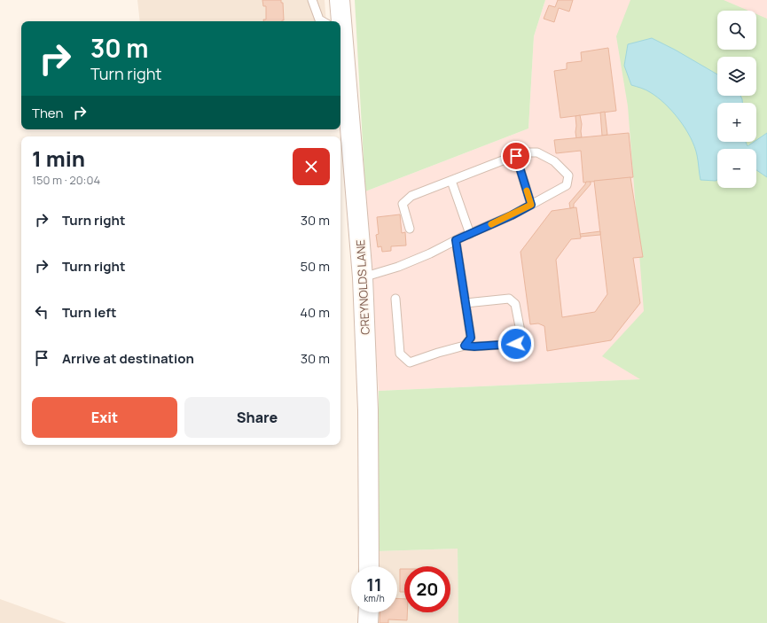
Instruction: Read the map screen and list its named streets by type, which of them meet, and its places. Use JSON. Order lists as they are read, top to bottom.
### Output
{
  "streets": {
    "street": ["CREYNOLDS LANE"]
  },
  "page": {
    "map_buttons": ["+", "−"],
    "turn": ["30 m", "Turn right"],
    "then": "Then",
    "heading": ["1 min", "150 m · 20:04"],
    "list": [
      {
        "name": "Turn right",
        "value": "30 m"
      },
      {
        "name": "Turn right",
        "value": "50 m"
      },
      {
        "name": "Turn left",
        "value": "40 m"
      },
      {
        "name": "Arrive at destination",
        "value": "30 m"
      }
    ],
    "buttons": ["Exit", "Share"],
    "speed": "11 km/h",
    "limit": "20"
  }
}
